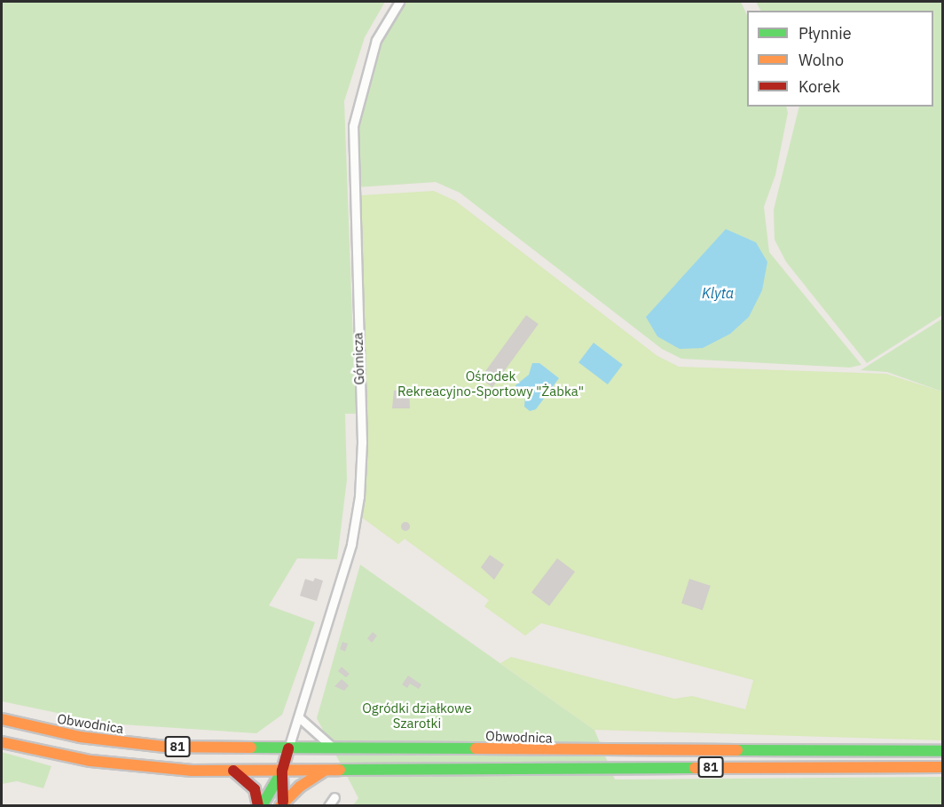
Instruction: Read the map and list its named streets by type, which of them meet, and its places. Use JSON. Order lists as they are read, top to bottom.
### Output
{
  "streets": {
    "main road": ["Obwodnica", "81"],
    "street": ["Górnicza"]
  },
  "crossings": [
    ["Górnicza", "Obwodnica"]
  ],
  "water": ["Klyta"],
  "parks": ["Ośrodek Rekreacyjno-Sportowy \"Żabka\"", "Ogródki działkowe Szarotki"],
  "legend": ["Płynnie", "Wolno", "Korek"]
}
